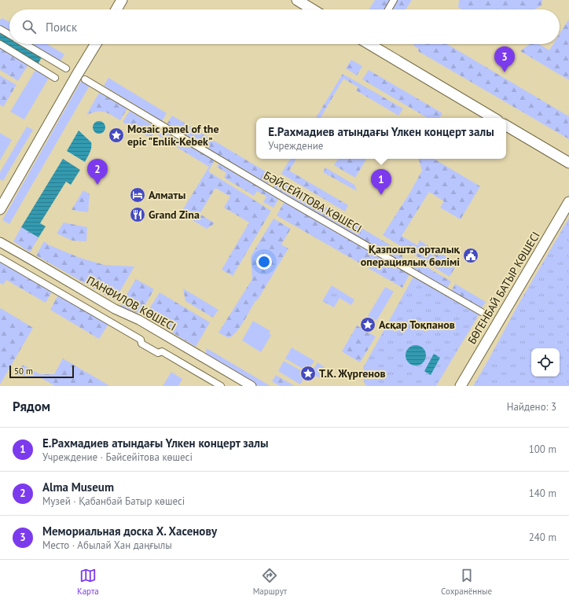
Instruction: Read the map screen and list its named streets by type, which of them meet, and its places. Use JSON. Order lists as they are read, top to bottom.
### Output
{
  "streets": {
    "street": ["БӘЙСЕЙІТОВА КӨШЕСІ", "БӨГЕНБАЙ БАТЫР КӨШЕСІ", "ПАНФИЛОВ КӨШЕСІ"]
  },
  "places": {
    "place": ["Mosaic panel of the epic \"Enlik-Kebek\"", "Асқар Тоқпанов", "Т.К. Жүргенов"],
    "hotel": ["Алматы"],
    "restaurant": ["Grand Zina"],
    "public building": ["Қазпошта орталық операциялық бөлімі"]
  },
  "scale_bar": "50 m",
  "page": {
    "search": "Поиск",
    "pins": ["3", "2", "1"],
    "popup": ["Е.Рахмадиев атындағы Үлкен концерт залы", "Учреждение"],
    "scale": "50 m",
    "heading": ["Рядом", "Найдено: 3"],
    "list": [
      {
        "mark": "1",
        "name": "Е.Рахмадиев атындағы Үлкен концерт залы",
        "note": "Учреждение · Бәйсейітова көшесі",
        "value": "100 m"
      },
      {
        "mark": "2",
        "name": "Alma Museum",
        "note": "Музей · Қабанбай Батыр көшесі",
        "value": "140 m"
      },
      {
        "mark": "3",
        "name": "Мемориальная доска Х. Хасенову",
        "note": "Место · Абылай Хан даңғылы",
        "value": "240 m"
      }
    ],
    "nav": ["Карта", "Маршрут", "Сохранённые"]
  }
}
